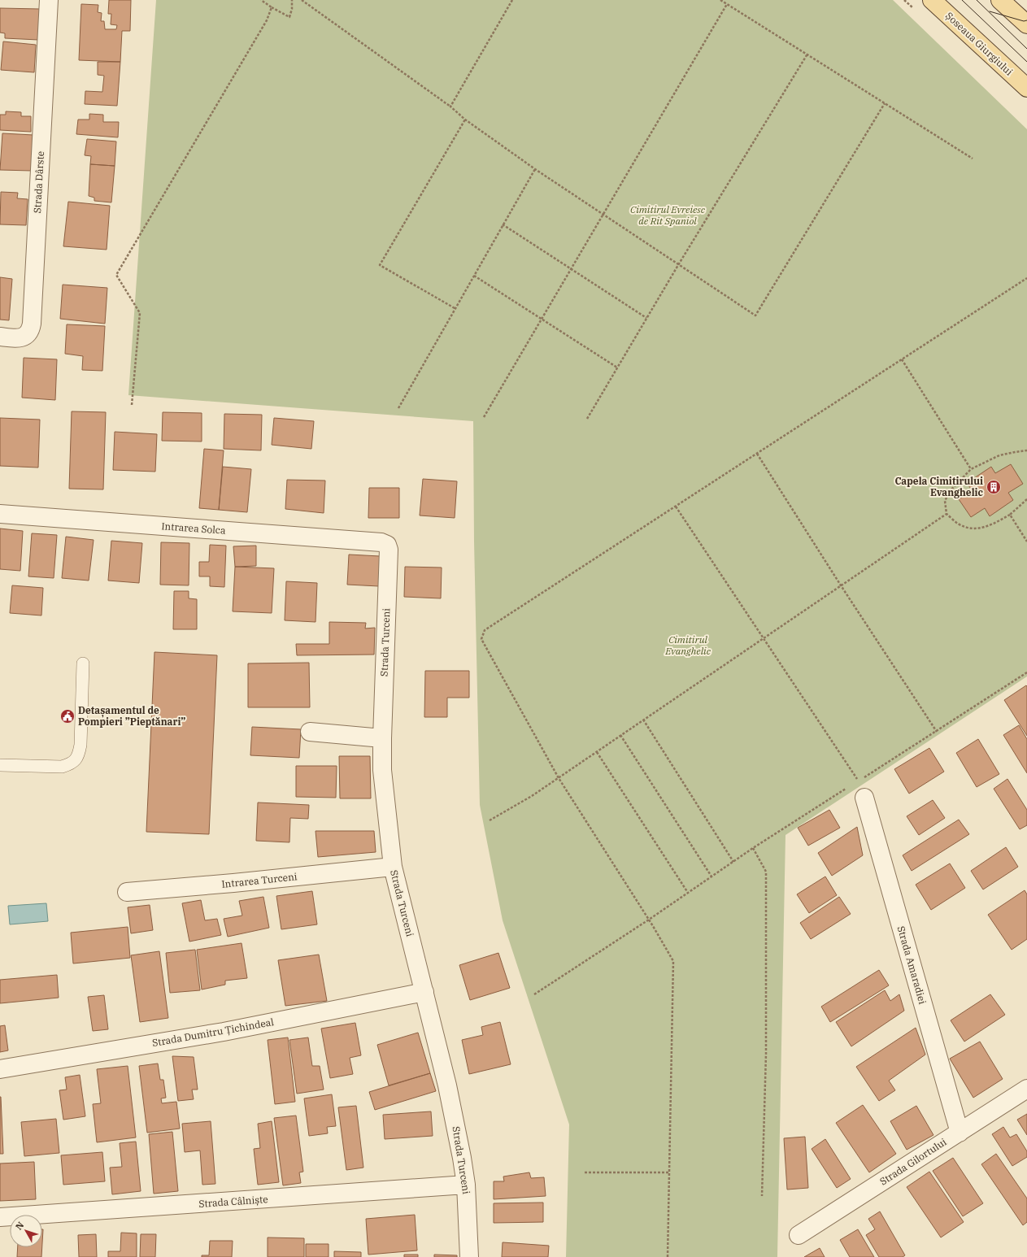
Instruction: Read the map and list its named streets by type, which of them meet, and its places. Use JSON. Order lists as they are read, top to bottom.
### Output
{
  "streets": {
    "main road": ["Șoseaua Giurgiului"],
    "street": [
      "Strada Dârste",
      "Intrarea Solca",
      "Strada Turceni",
      "Intrarea Turceni",
      "Strada Amaradiei",
      "Strada Dumitru Țichindeal",
      "Strada Gilortului",
      "Strada Câlniște"
    ]
  },
  "crossings": [
    ["Intrarea Solca", "Strada Turceni"],
    ["Strada Turceni", "Intrarea Turceni"],
    ["Strada Turceni", "Strada Dumitru Țichindeal"],
    ["Strada Turceni", "Strada Câlniște"],
    ["Strada Amaradiei", "Strada Gilortului"]
  ],
  "parks": ["Cimitirul Evreiesc de Rit Spaniol", "Cimitirul Evanghelic"],
  "places": {
    "building": ["Capela Cimitirului Evanghelic"],
    "public building": ["Detașamentul de Pompieri ”Pieptănari”"]
  },
  "north": "top left"
}
